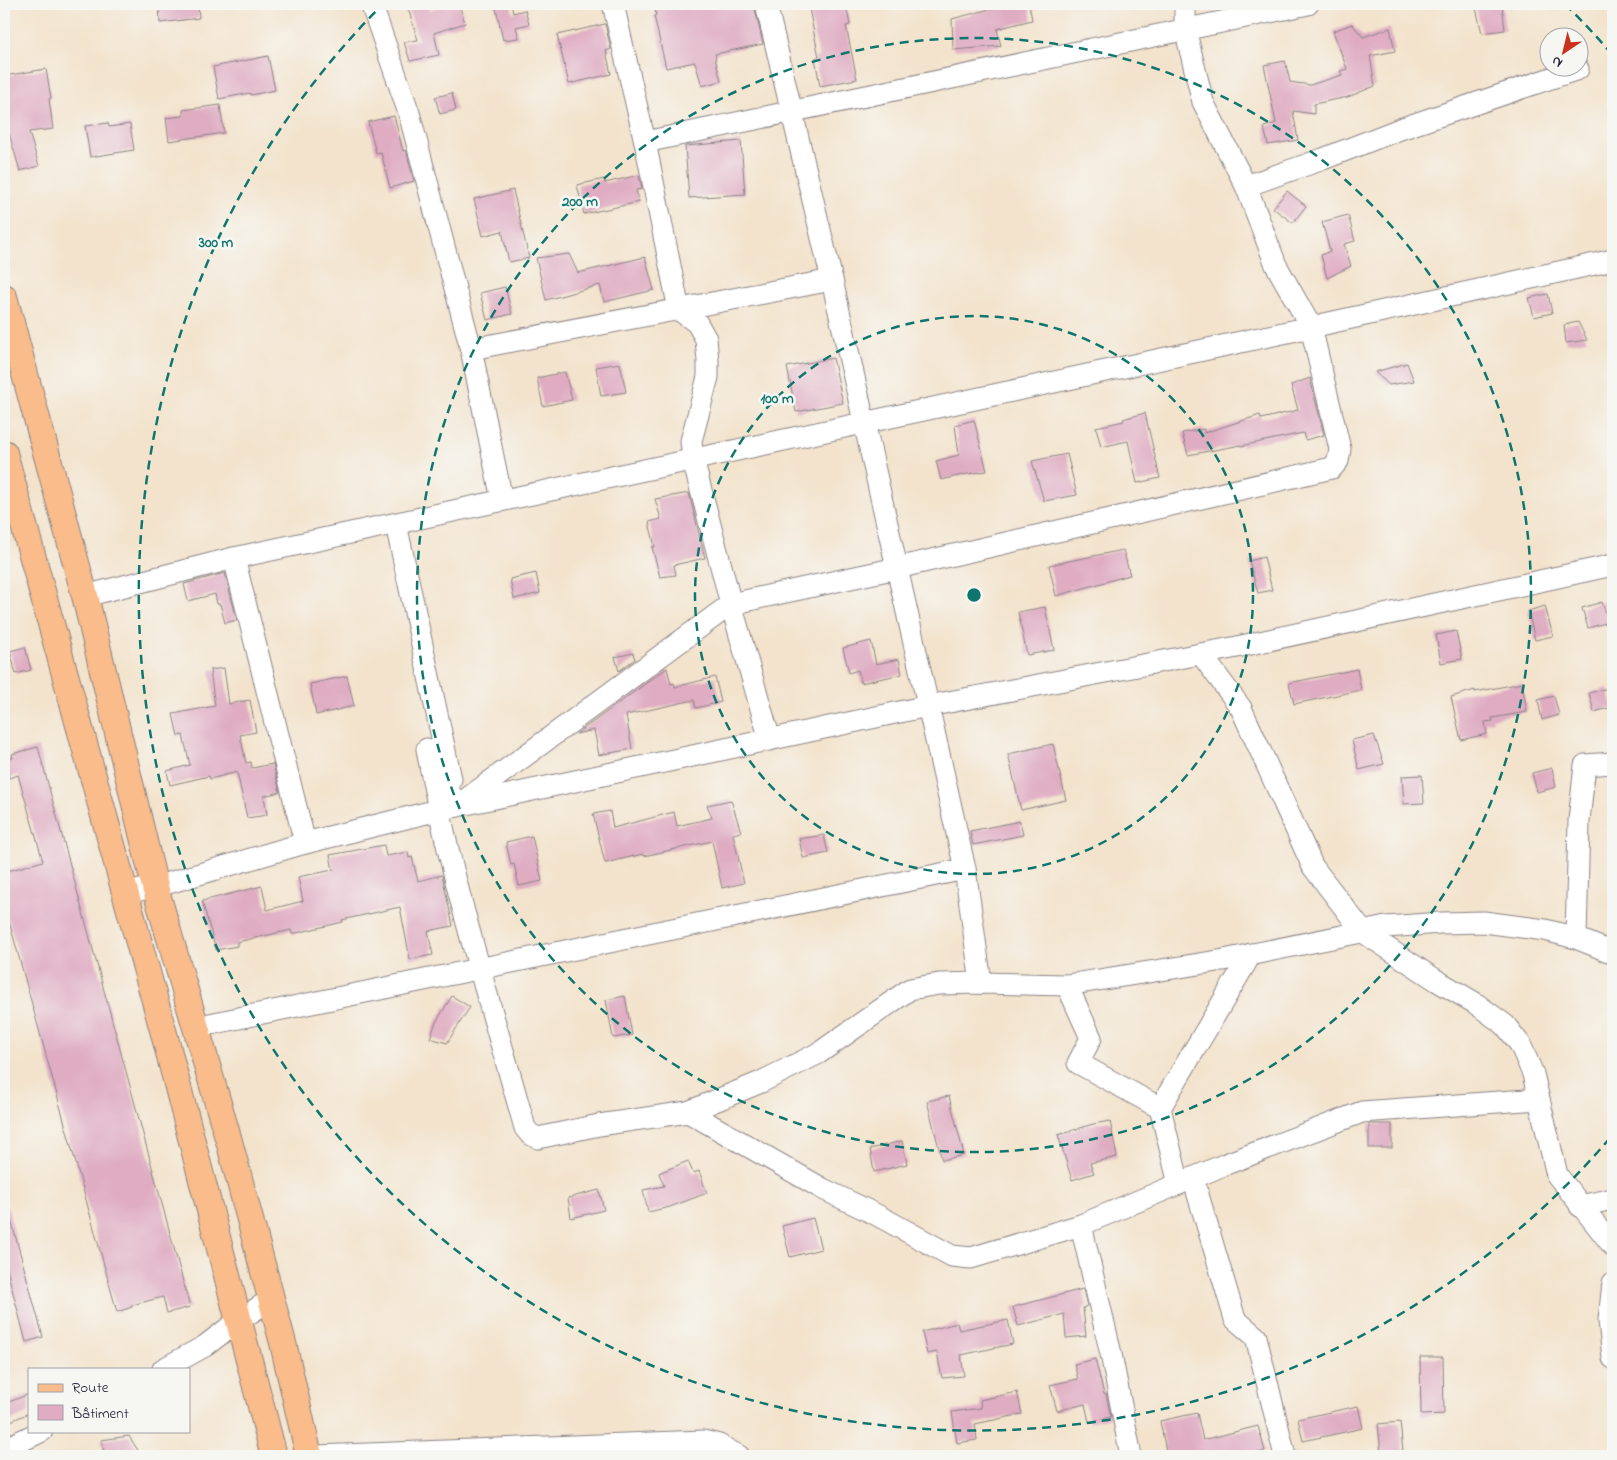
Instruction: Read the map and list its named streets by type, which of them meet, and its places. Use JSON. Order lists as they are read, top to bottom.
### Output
{
  "legend": ["Route", "Bâtiment"],
  "north": "bottom left",
  "rings": ["200 m", "300 m", "100 m"]
}
